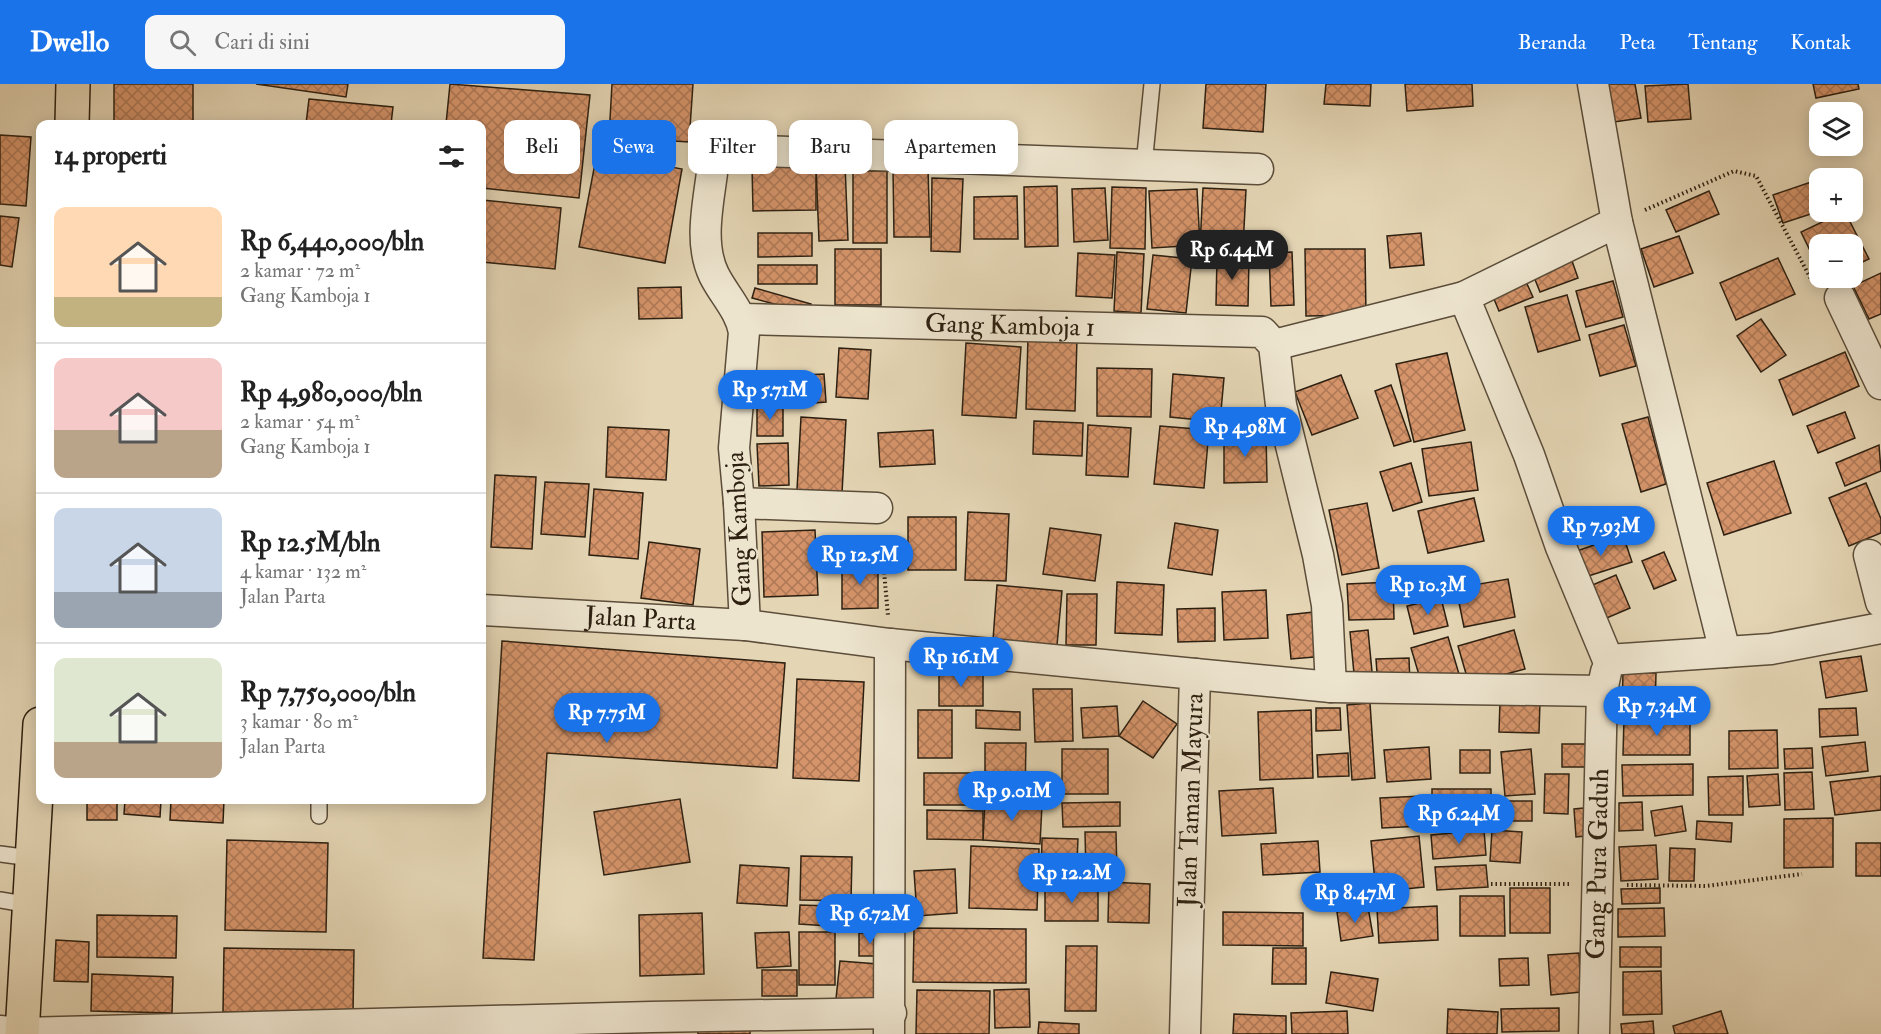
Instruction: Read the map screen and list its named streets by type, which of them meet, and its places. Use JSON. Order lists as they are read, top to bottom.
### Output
{
  "streets": {
    "street": [
      "Gang Kamboja 1",
      "Gang Kamboja",
      "Jalan Parta",
      "Jalan Taman Mayura",
      "Gang Pura Gaduh"
    ]
  },
  "crossings": [
    ["Gang Kamboja 1", "Gang Kamboja"],
    ["Gang Kamboja", "Jalan Parta"],
    ["Jalan Parta", "Jalan Taman Mayura"]
  ],
  "page": {
    "header": "Dwello",
    "search": "Cari di sini",
    "nav": [
      "Beranda",
      "Peta",
      "Tentang",
      "Kontak"
    ],
    "map_buttons": ["+", "−"],
    "chip": [
      "Beli",
      "Sewa",
      "Filter",
      "Baru",
      "Apartemen"
    ],
    "heading": "14 properti",
    "list": [
      {
        "name": "Rp 6,440,000/bln",
        "note": "2 kamar · 72 m² · Gang Kamboja 1"
      },
      {
        "name": "Rp 4,980,000/bln",
        "note": "2 kamar · 54 m² · Gang Kamboja 1"
      },
      {
        "name": "Rp 12.5M/bln",
        "note": "4 kamar · 132 m² · Jalan Parta"
      },
      {
        "name": "Rp 7,750,000/bln",
        "note": "3 kamar · 80 m² · Jalan Parta"
      }
    ],
    "price": [
      "Rp 6.44M",
      "Rp 5.71M",
      "Rp 4.98M",
      "Rp 7.93M",
      "Rp 12.5M",
      "Rp 10.3M",
      "Rp 16.1M",
      "Rp 7.34M",
      "Rp 7.75M",
      "Rp 9.01M",
      "Rp 6.24M",
      "Rp 12.2M",
      "Rp 8.47M",
      "Rp 6.72M"
    ]
  }
}
